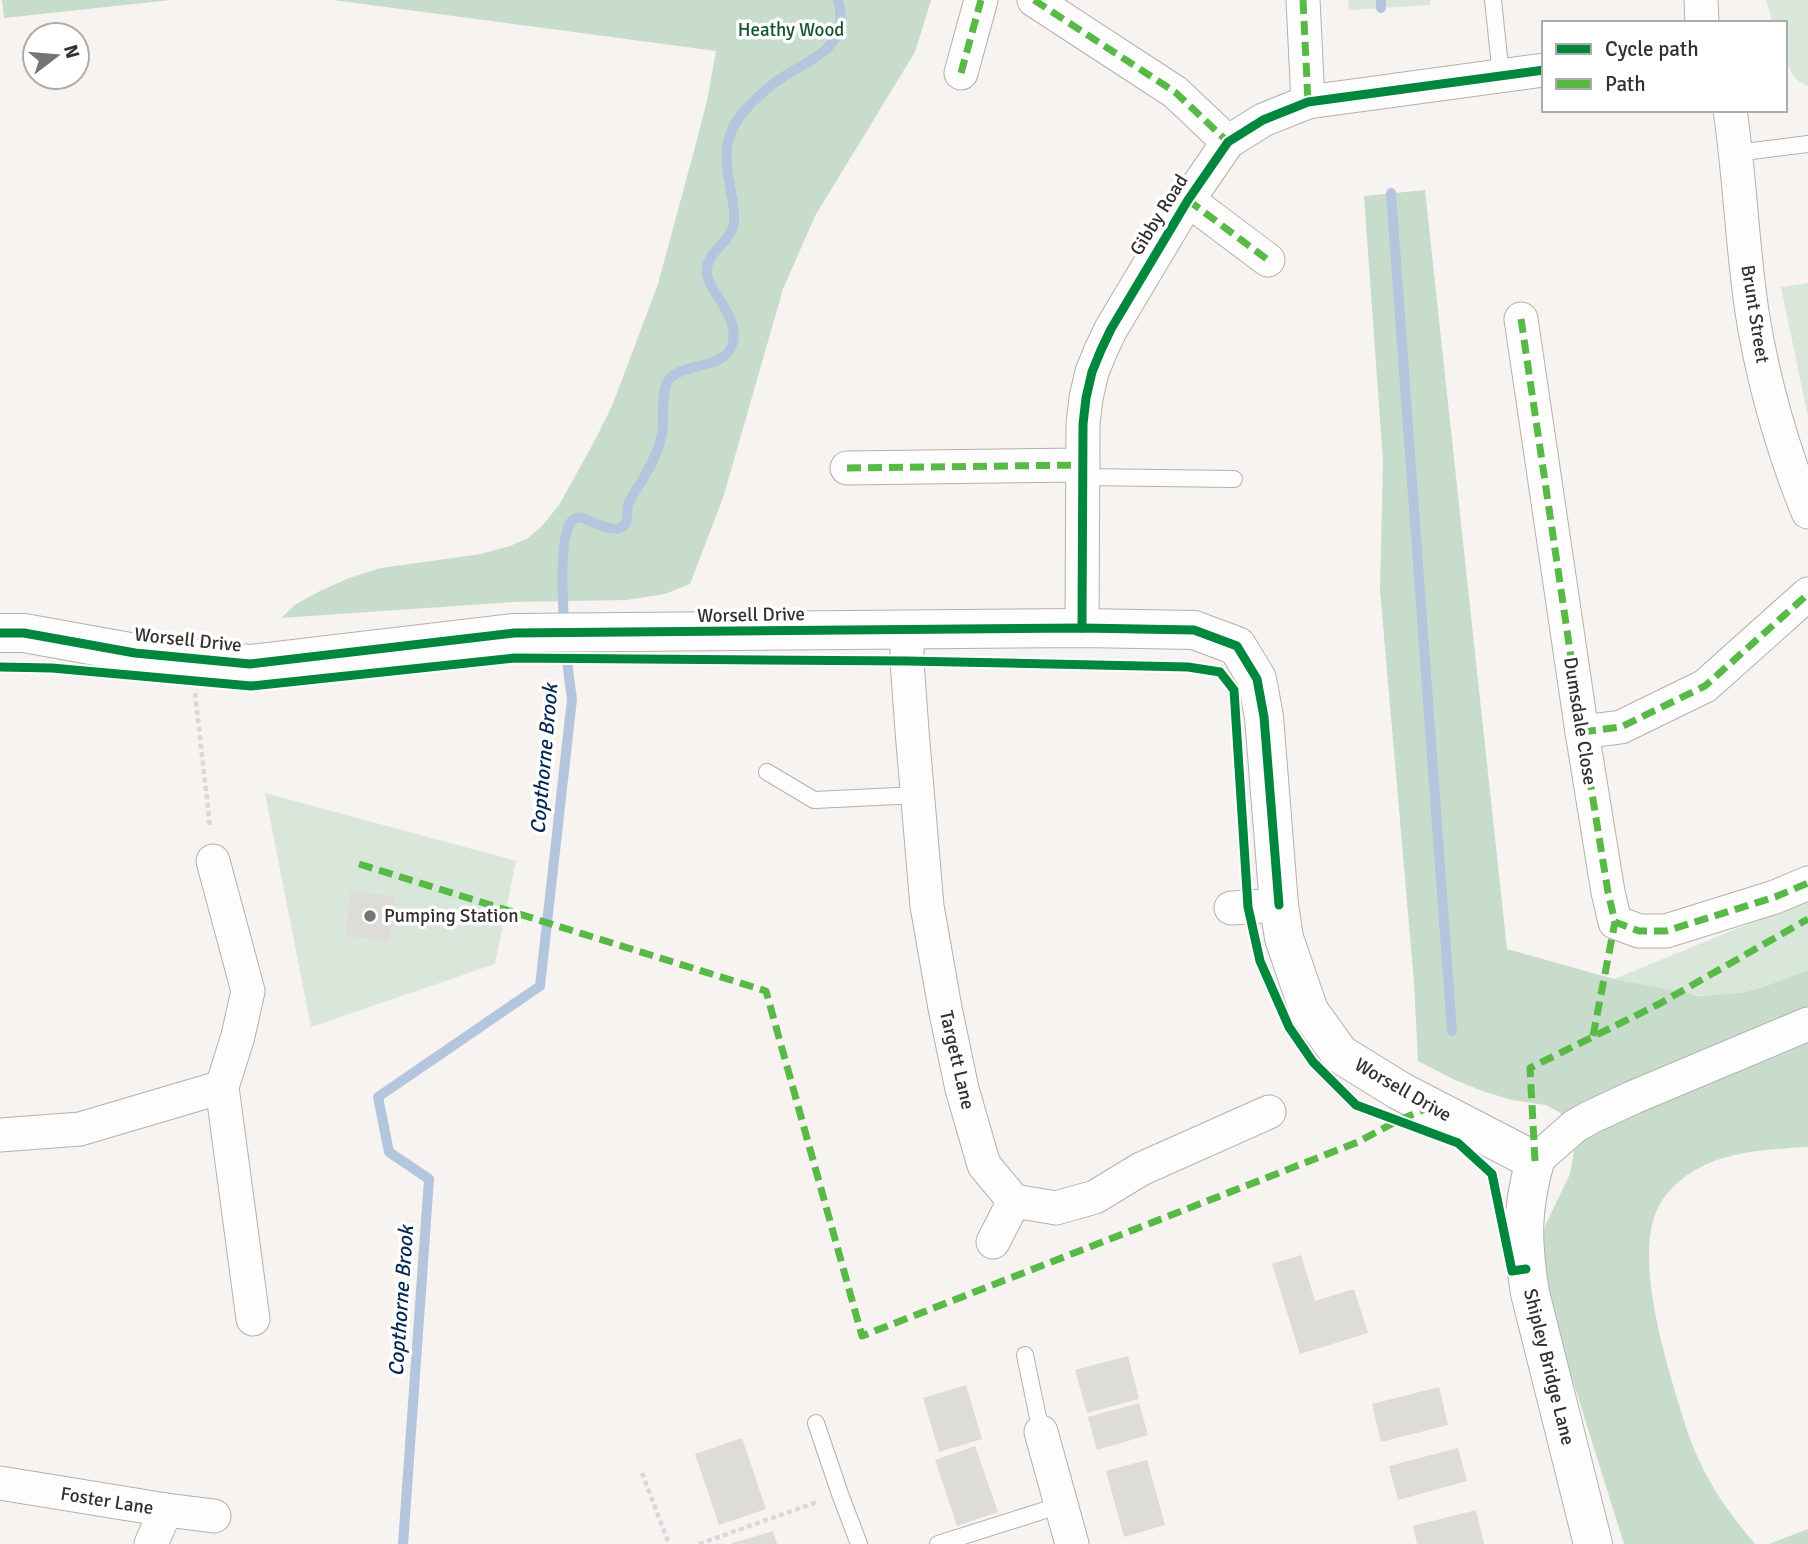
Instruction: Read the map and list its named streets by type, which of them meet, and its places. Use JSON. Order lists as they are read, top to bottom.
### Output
{
  "streets": {
    "street": [
      "Gibby Road",
      "Brunt Street",
      "Worsell Drive",
      "Dumsdale Close",
      "Targett Lane",
      "Shipley Bridge Lane",
      "Foster Lane"
    ]
  },
  "crossings": [
    ["Gibby Road", "Worsell Drive"],
    ["Worsell Drive", "Targett Lane"],
    ["Worsell Drive", "Shipley Bridge Lane"]
  ],
  "water": ["Copthorne Brook"],
  "parks": ["Heathy Wood"],
  "places": ["Pumping Station"],
  "legend": ["Cycle path", "Path"],
  "north": "right"
}
